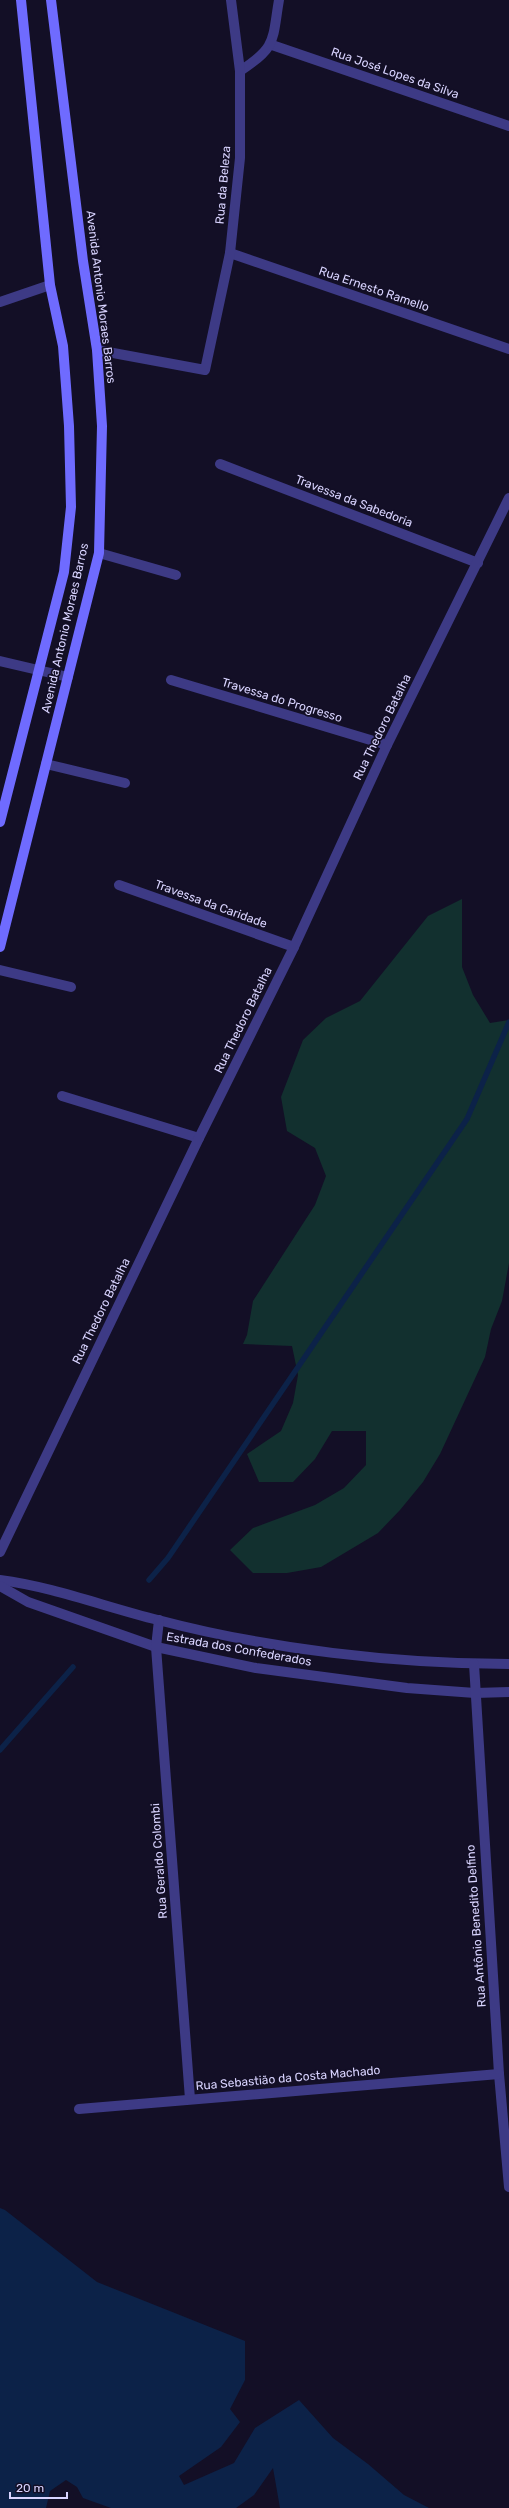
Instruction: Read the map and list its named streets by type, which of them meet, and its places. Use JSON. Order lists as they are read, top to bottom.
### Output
{
  "streets": {
    "street": [
      "Rua José Lopes da Silva",
      "Rua da Beleza",
      "Rua Ernesto Ramello",
      "Avenida Antonio Moraes Barros",
      "Travessa da Sabedoria",
      "Travessa do Progresso",
      "Rua Thedoro Batalha",
      "Travessa da Caridade",
      "Estrada dos Confederados",
      "Rua Geraldo Colombi",
      "Rua Antônio Benedito Delfino",
      "Rua Sebastião da Costa Machado"
    ]
  },
  "crossings": [
    ["Rua da Beleza", "Rua Ernesto Ramello"],
    ["Rua da Beleza", "Avenida Antonio Moraes Barros"],
    ["Travessa da Sabedoria", "Rua Thedoro Batalha"],
    ["Travessa do Progresso", "Rua Thedoro Batalha"],
    ["Rua Thedoro Batalha", "Travessa da Caridade"],
    ["Estrada dos Confederados", "Rua Geraldo Colombi"],
    ["Estrada dos Confederados", "Rua Antônio Benedito Delfino"],
    ["Rua Geraldo Colombi", "Rua Sebastião da Costa Machado"],
    ["Rua Antônio Benedito Delfino", "Rua Sebastião da Costa Machado"]
  ],
  "scale_bar": "20 m"
}
